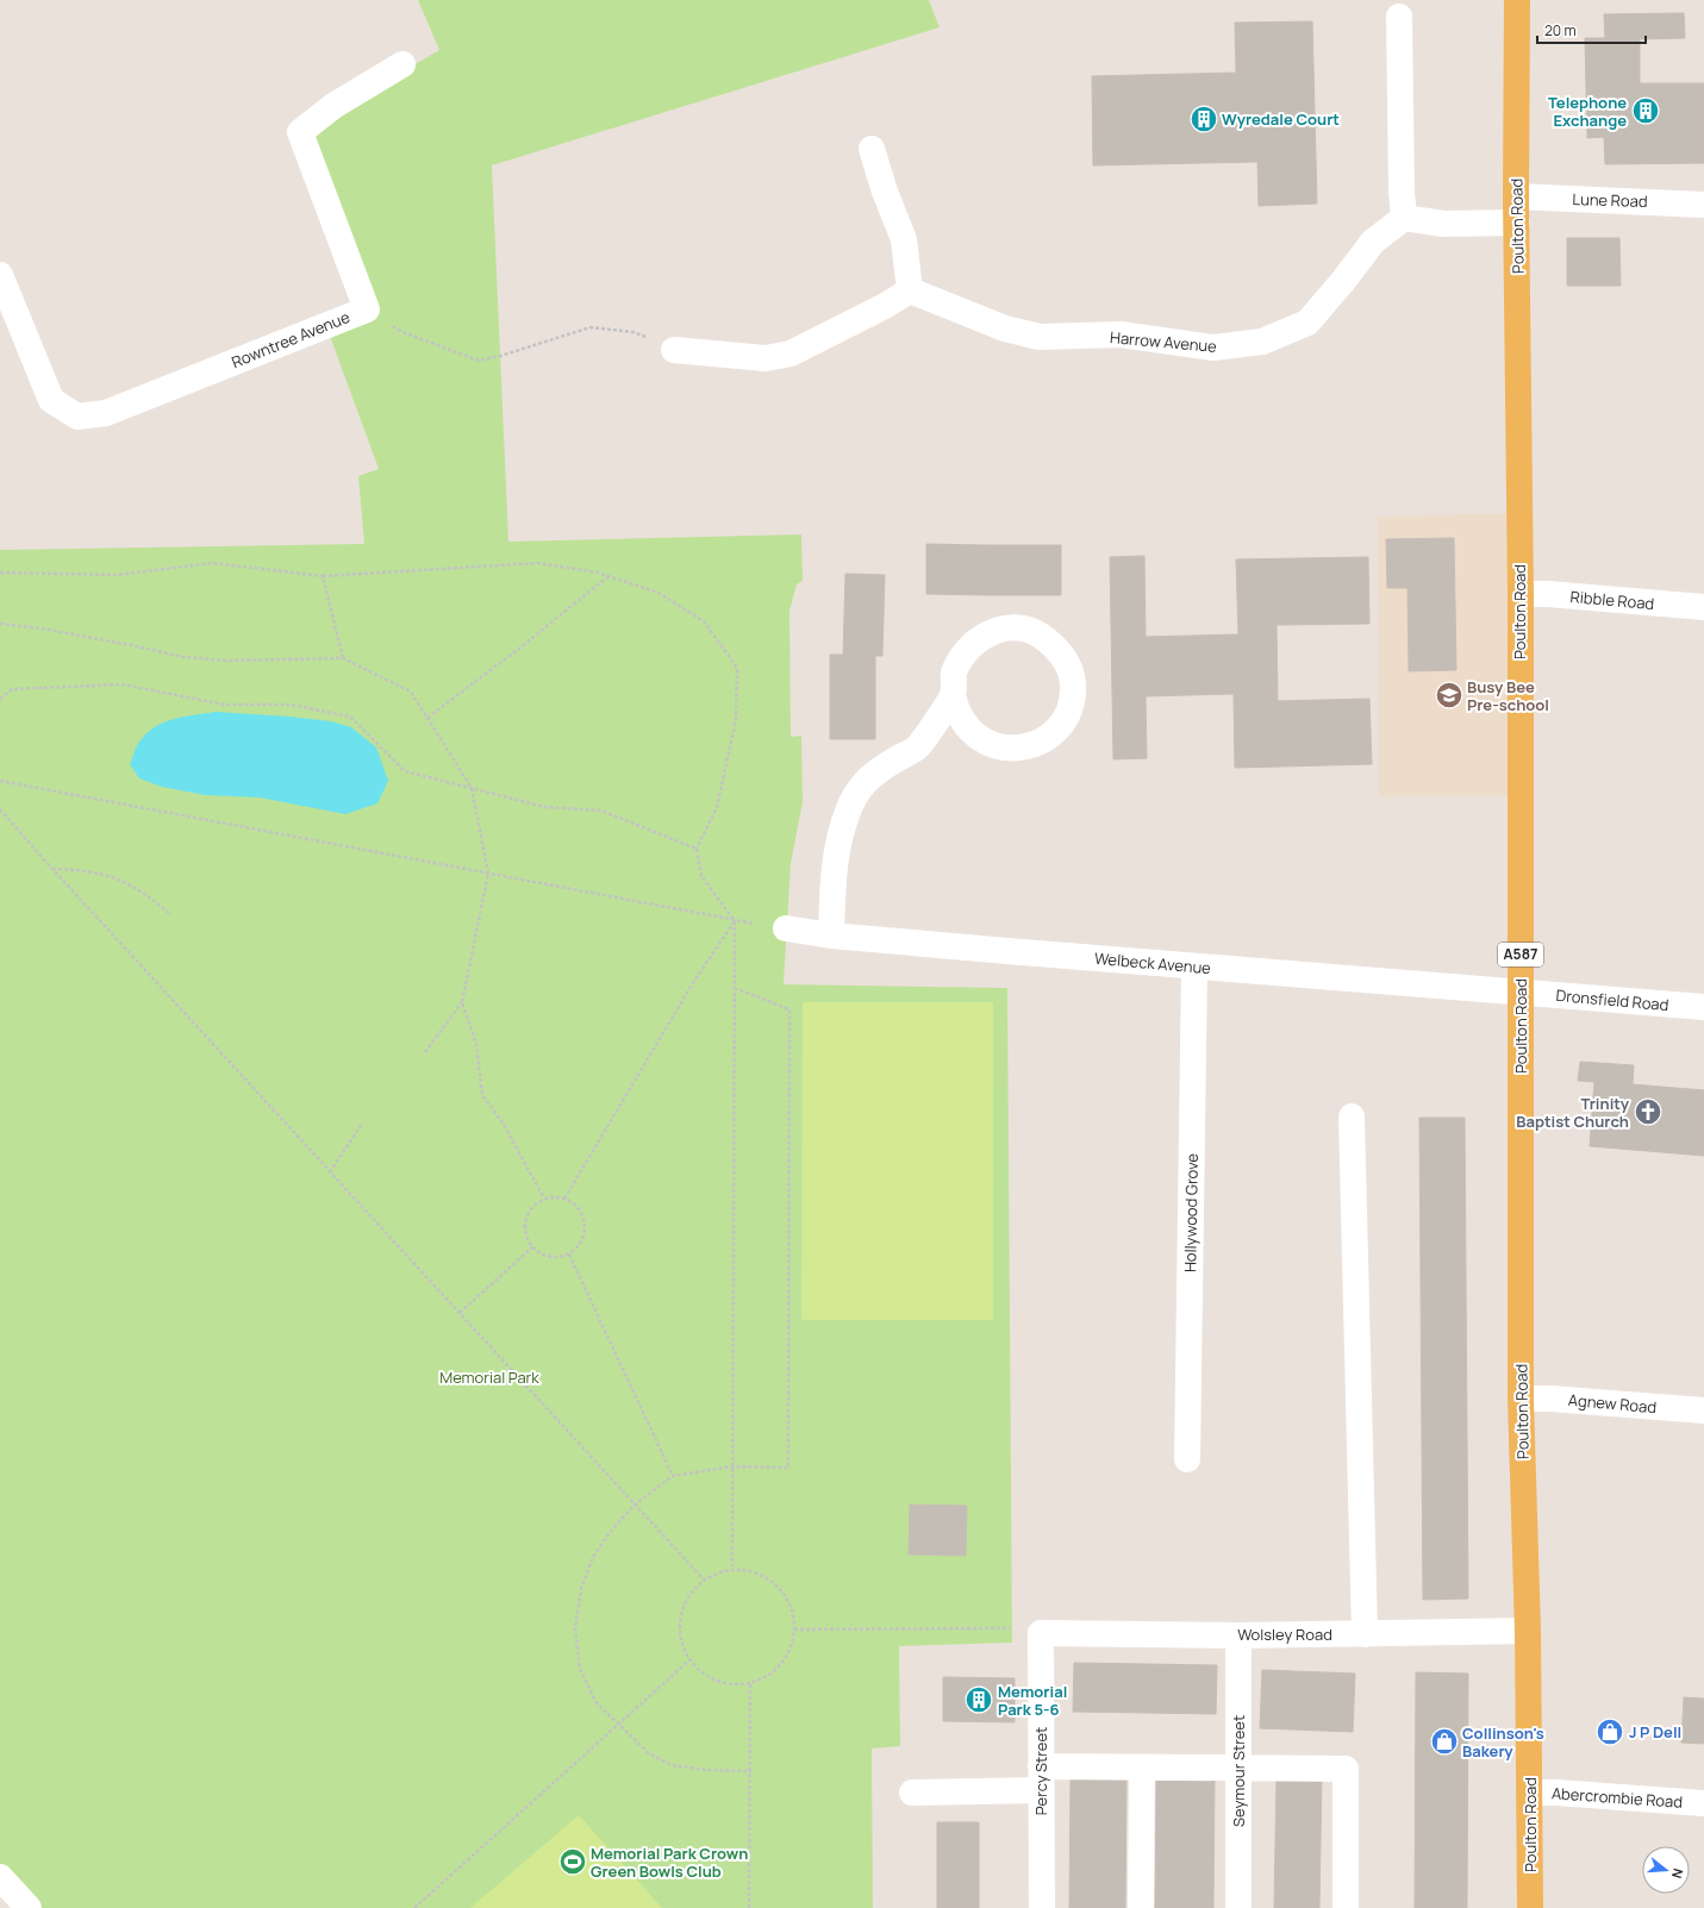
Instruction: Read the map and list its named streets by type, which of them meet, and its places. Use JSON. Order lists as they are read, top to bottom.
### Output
{
  "streets": {
    "main road": ["Poulton Road", "A587"],
    "street": [
      "Lune Road",
      "Rowntree Avenue",
      "Harrow Avenue",
      "Ribble Road",
      "Welbeck Avenue",
      "Dronsfield Road",
      "Hollywood Grove",
      "Agnew Road",
      "Wolsley Road",
      "Percy Street",
      "Seymour Street",
      "Abercrombie Road"
    ]
  },
  "crossings": [
    ["Lune Road", "Poulton Road"],
    ["Poulton Road", "Ribble Road"],
    ["Poulton Road", "Welbeck Avenue"],
    ["Poulton Road", "Dronsfield Road"],
    ["Poulton Road", "Agnew Road"],
    ["Poulton Road", "Wolsley Road"],
    ["Poulton Road", "Abercrombie Road"],
    ["Welbeck Avenue", "Dronsfield Road"],
    ["Welbeck Avenue", "Hollywood Grove"],
    ["Wolsley Road", "Percy Street"],
    ["Wolsley Road", "Seymour Street"]
  ],
  "parks": ["Memorial Park"],
  "places": {
    "building": ["Telephone Exchange", "Wyredale Court", "Memorial Park 5-6"],
    "school or university": ["Busy Bee Pre-school"],
    "church": ["Trinity Baptist Church"],
    "shop": ["J P Dell", "Collinson's Bakery"],
    "sports": ["Memorial Park Crown Green Bowls Club"]
  },
  "scale_bar": "20 m",
  "north": "right"
}
